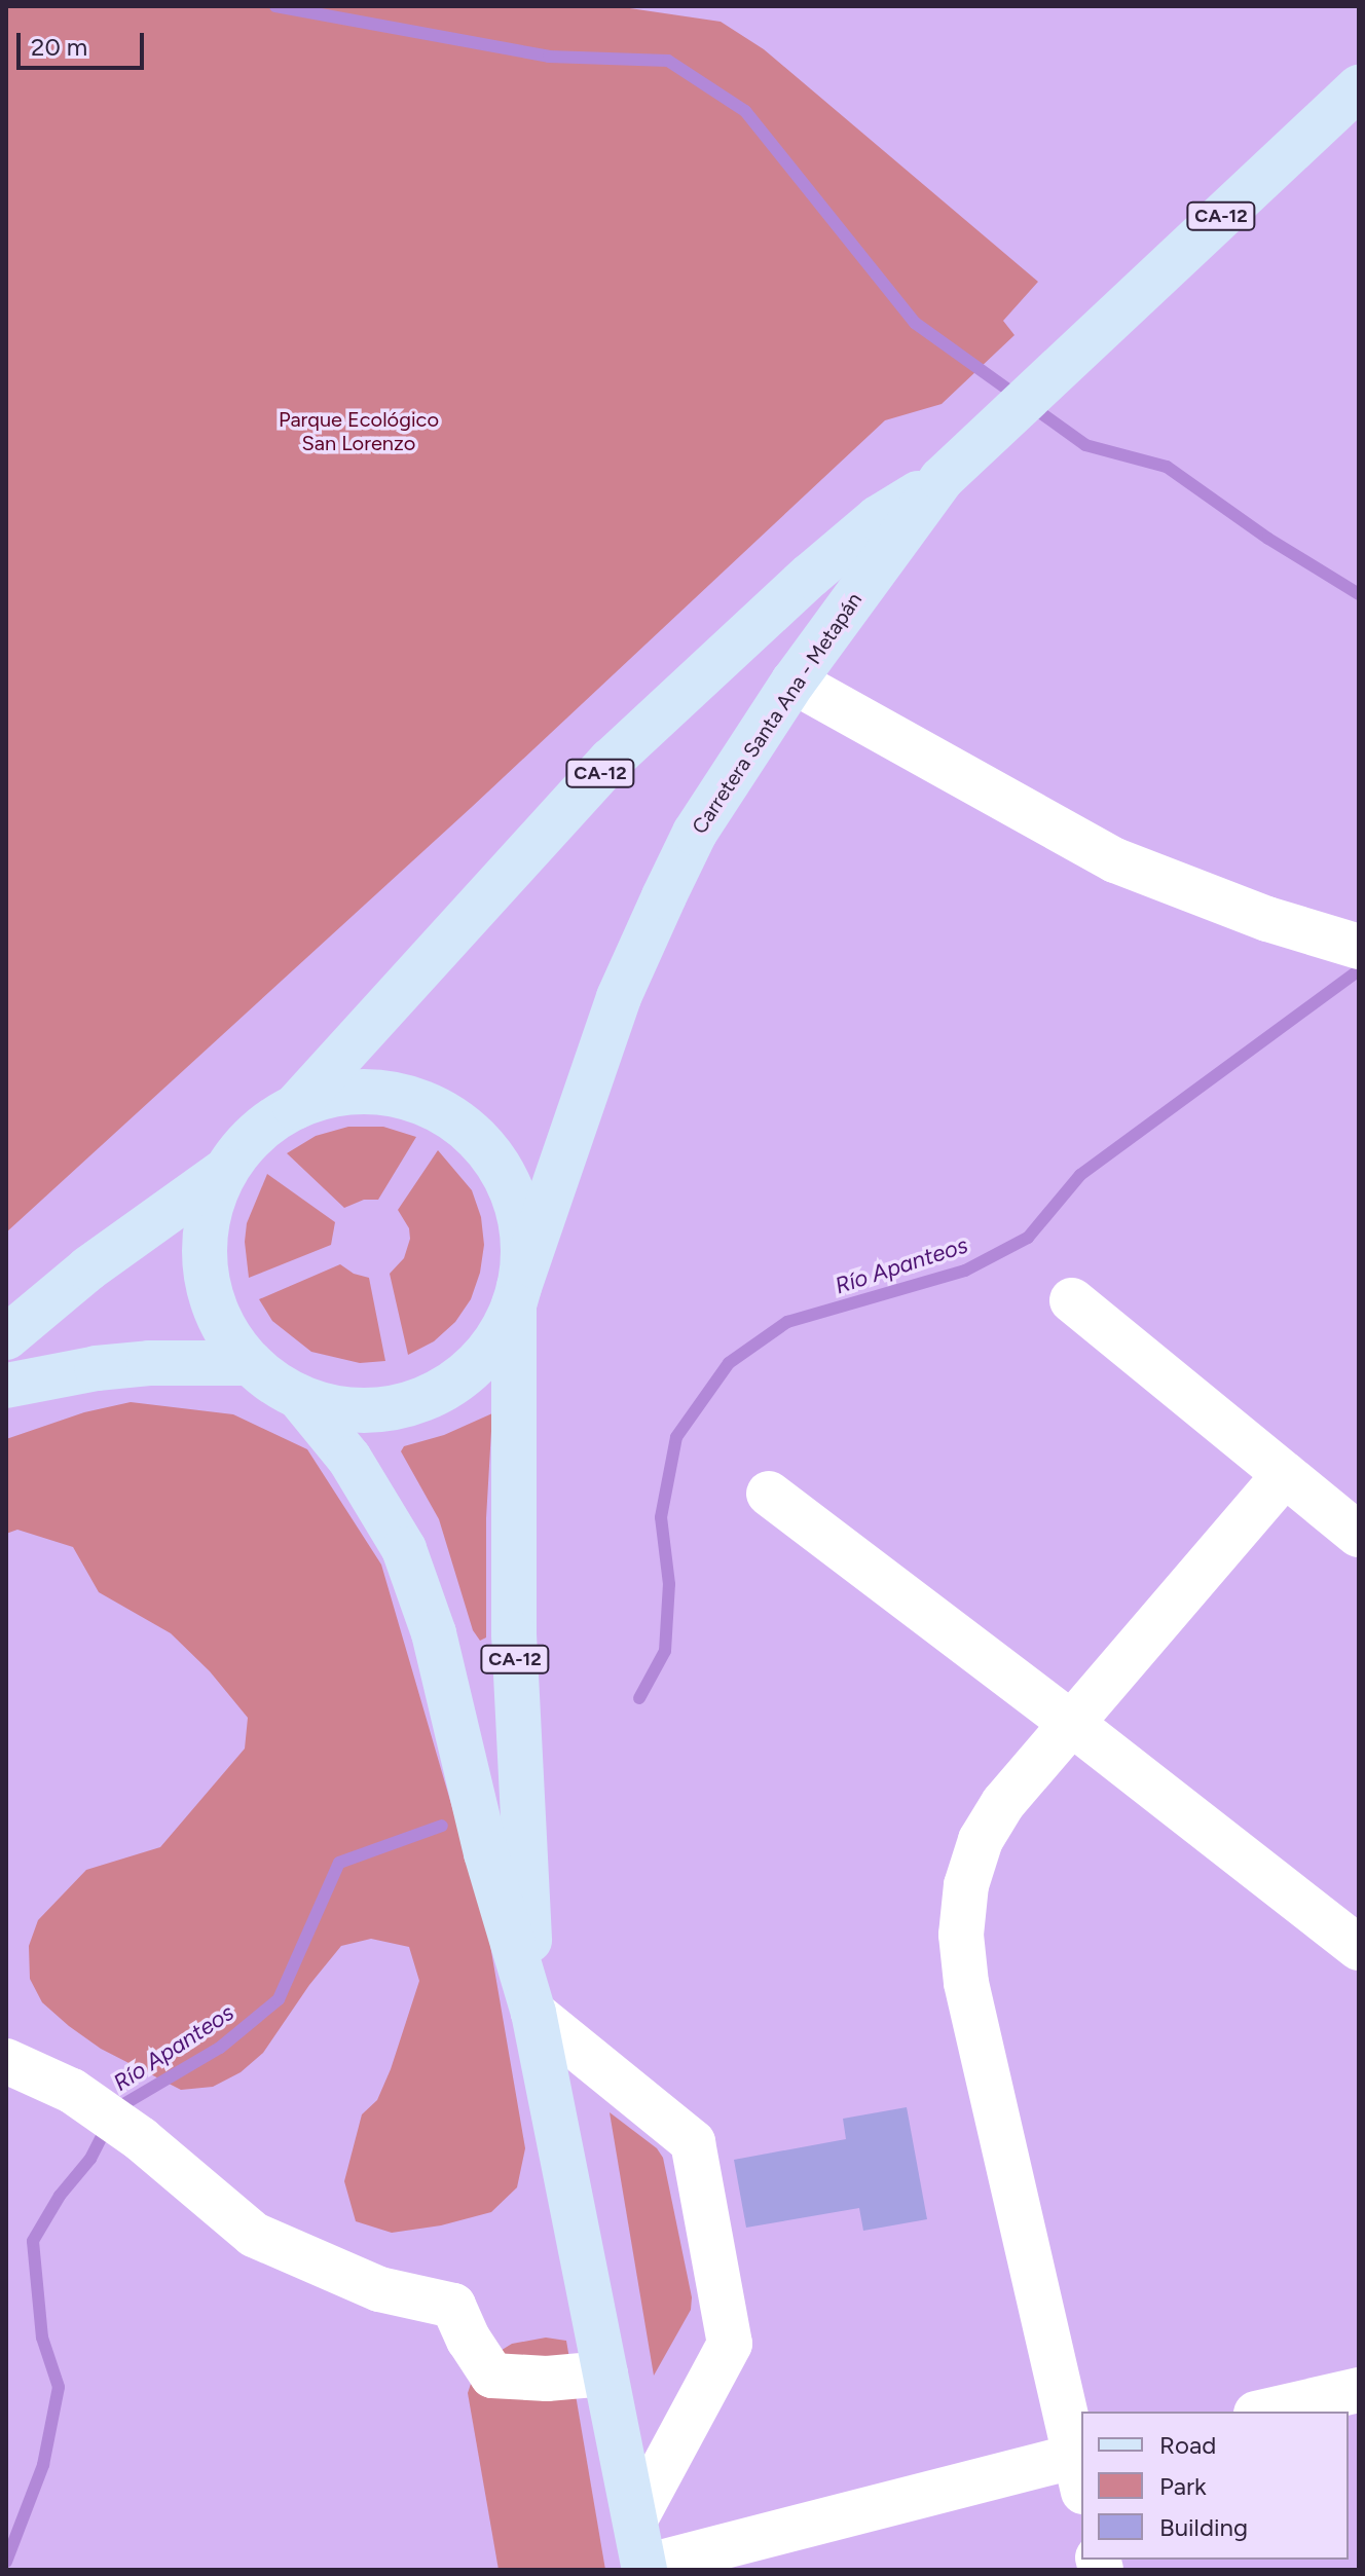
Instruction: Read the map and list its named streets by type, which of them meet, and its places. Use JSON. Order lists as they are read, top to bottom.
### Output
{
  "streets": {
    "main road": ["CA-12", "Carretera Santa Ana - Metapán"]
  },
  "crossings": [
    ["CA-12", "Carretera Santa Ana - Metapán"]
  ],
  "water": ["Río Apanteos"],
  "parks": ["Parque Ecológico San Lorenzo"],
  "legend": ["Road", "Park", "Building"],
  "scale_bar": "20 m"
}
